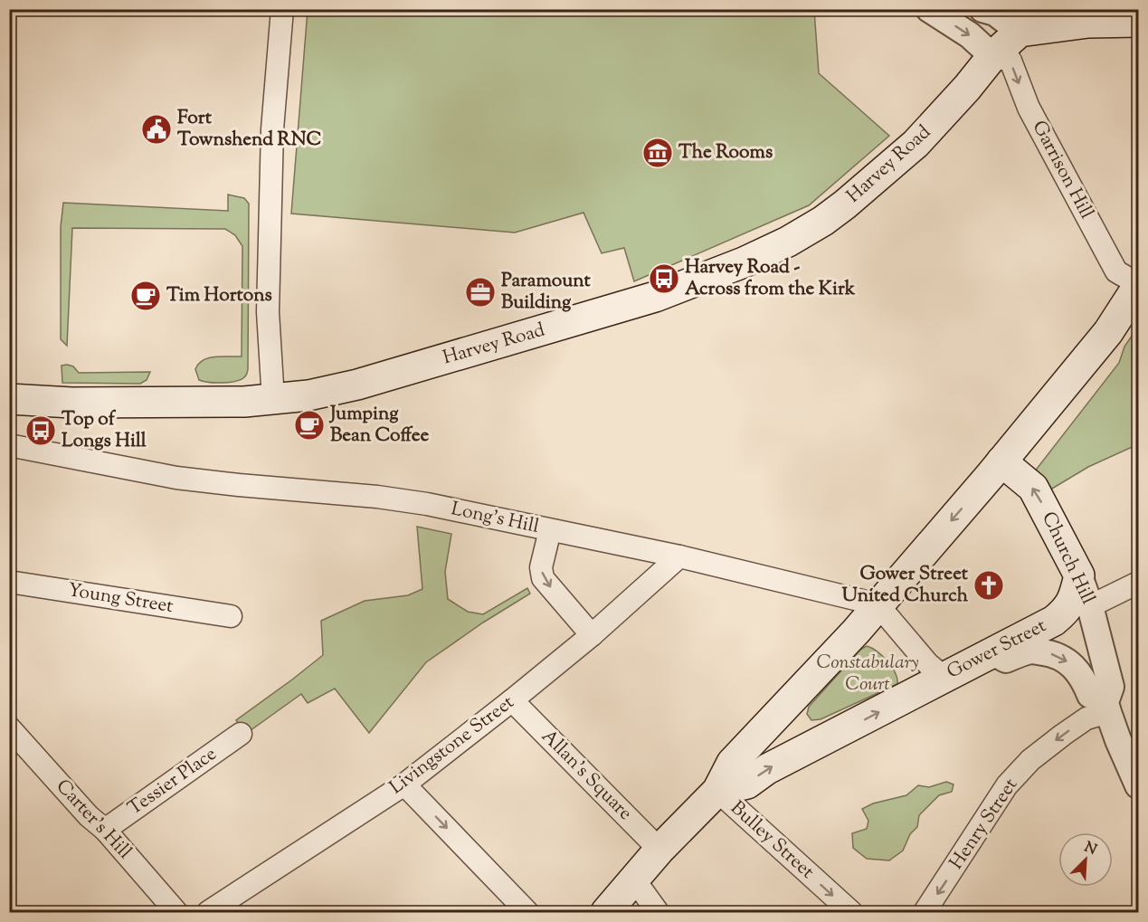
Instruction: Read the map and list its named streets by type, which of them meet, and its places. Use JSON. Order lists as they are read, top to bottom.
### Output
{
  "streets": {
    "main road": ["Harvey Road", "Church Hill", "Gower Street"],
    "street": [
      "Garrison Hill",
      "Long's Hill",
      "Young Street",
      "Livingstone Street",
      "Allan's Square",
      "Tessier Place",
      "Carter's Hill",
      "Henry Street",
      "Bulley Street"
    ]
  },
  "crossings": [
    ["Harvey Road", "Garrison Hill"],
    ["Long's Hill", "Livingstone Street"],
    ["Church Hill", "Gower Street"],
    ["Church Hill", "Henry Street"],
    ["Gower Street", "Bulley Street"],
    ["Livingstone Street", "Allan's Square"],
    ["Tessier Place", "Carter's Hill"]
  ],
  "one_way": ["Garrison Hill", "Henry Street", "Bulley Street"],
  "parks": ["Constabulary Court"],
  "places": {
    "public building": ["Fort Townshend RNC"],
    "museum": ["The Rooms"],
    "bus stop": ["Harvey Road - Across from the Kirk", "Top of Longs Hill"],
    "office": ["Paramount Building"],
    "cafe": ["Tim Hortons", "Jumping Bean Coffee"],
    "church": ["Gower Street United Church"]
  },
  "north": "top right"
}
